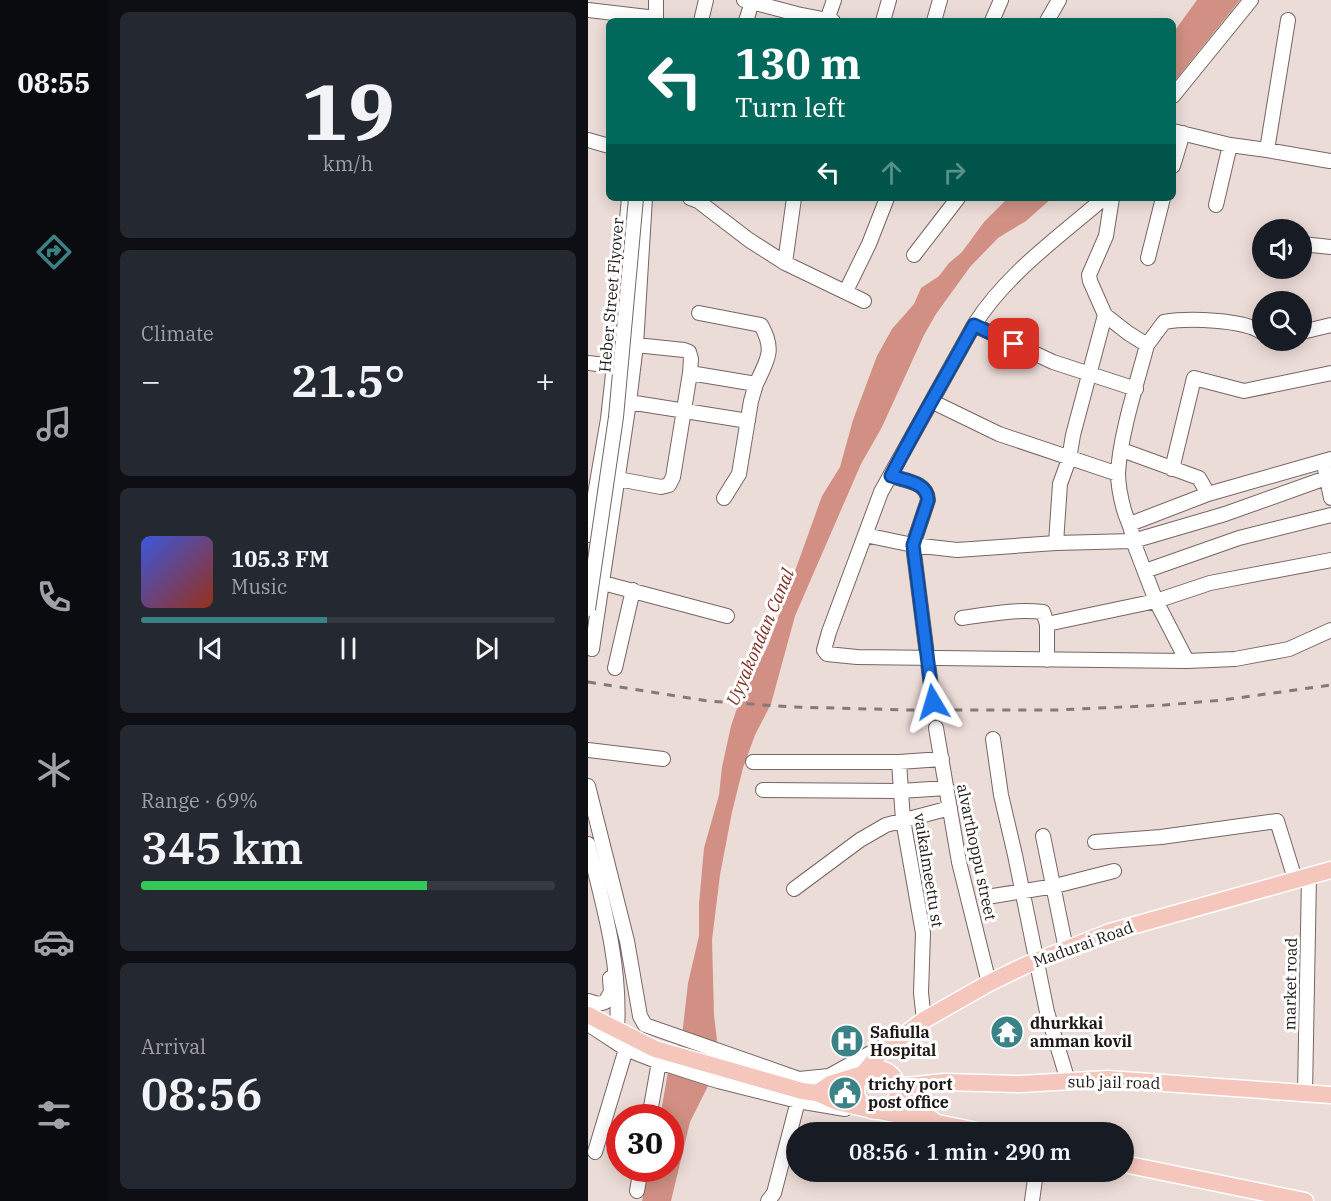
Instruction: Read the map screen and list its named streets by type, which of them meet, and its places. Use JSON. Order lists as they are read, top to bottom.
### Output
{
  "streets": {
    "main road": ["Madurai Road", "sub jail road"],
    "street": [
      "Heber Street Flyover",
      "alvarthoppu street",
      "vaikalmeettu st",
      "market road"
    ]
  },
  "crossings": [
    ["alvarthoppu street", "Madurai Road"],
    ["vaikalmeettu st", "Madurai Road"],
    ["Madurai Road", "market road"],
    ["Madurai Road", "sub jail road"],
    ["market road", "sub jail road"]
  ],
  "water": ["Uyyakondan Canal"],
  "places": {
    "temple": ["dhurkkai amman kovil"],
    "hospital": ["Safiulla Hospital"],
    "public building": ["trichy port post office"]
  },
  "page": {
    "tabs": "08:55",
    "tile": [
      ["19", "km/h"],
      "Climate",
      ["Range · 69%", "345 km"],
      ["Arrival", "08:56"]
    ],
    "turn": ["130 m", "Turn left"],
    "heat": ["−", "21.5°", "+"],
    "song": ["105.3 FM", "Music"],
    "limit": "30",
    "trip": "08:56 · 1 min · 290 m"
  }
}
